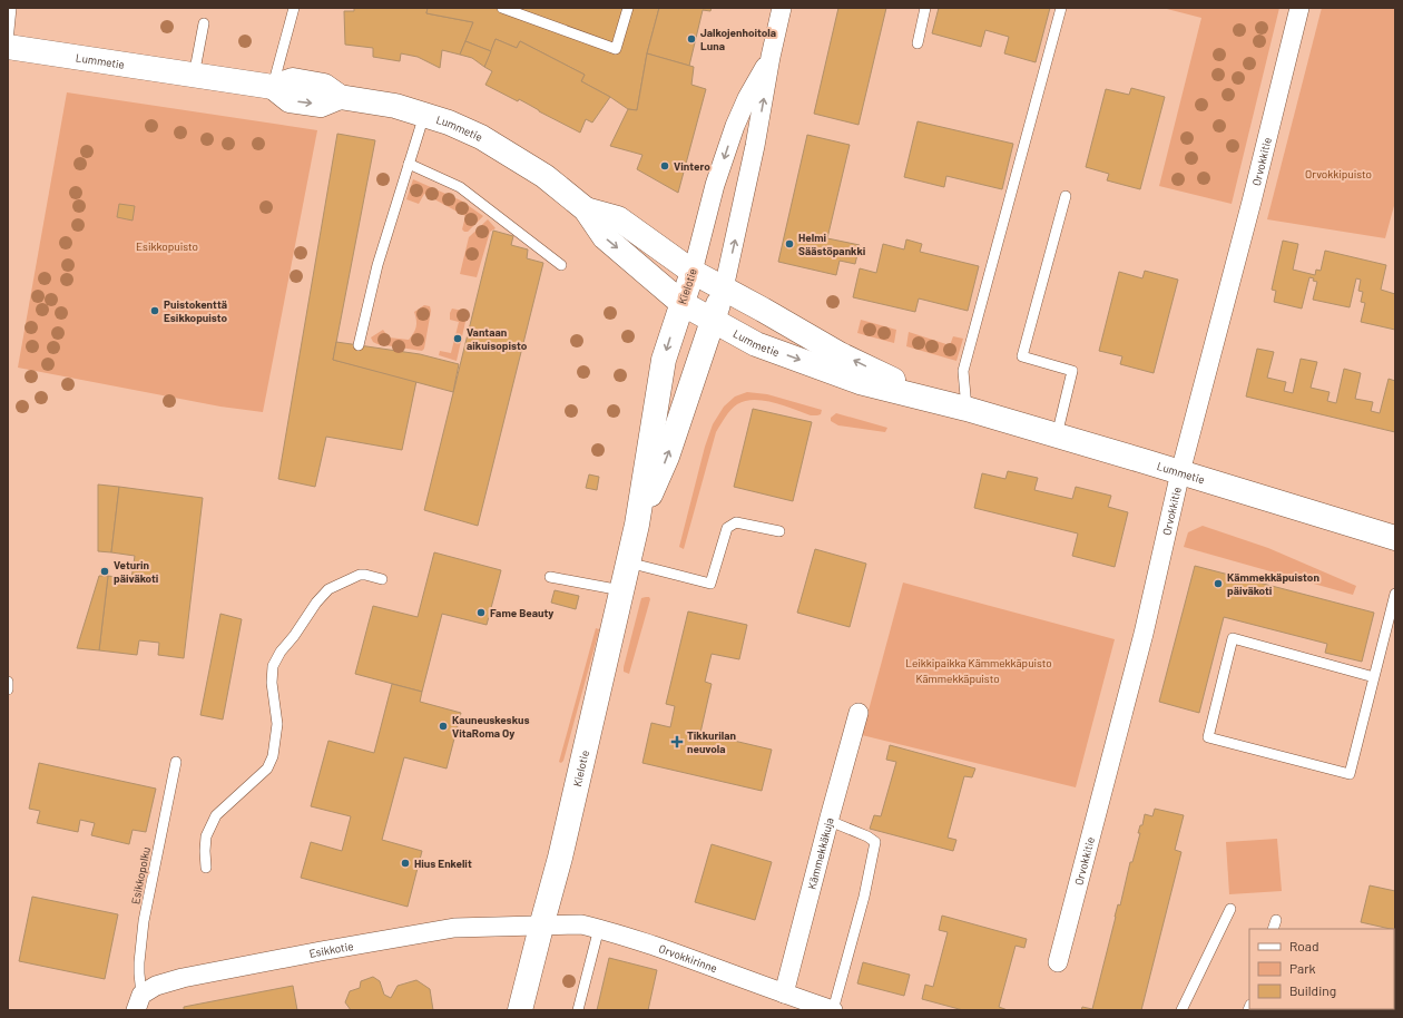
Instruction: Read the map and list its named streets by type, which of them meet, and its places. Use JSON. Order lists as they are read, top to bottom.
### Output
{
  "streets": {
    "street": [
      "Lummetie",
      "Orvokkitie",
      "Kielotie",
      "Kämmekkäkuja",
      "Esikkotie",
      "Orvokkirinne"
    ],
    "lane": ["Esikkopolku"]
  },
  "crossings": [
    ["Lummetie", "Orvokkitie"],
    ["Lummetie", "Kielotie"],
    ["Kielotie", "Esikkotie"],
    ["Kielotie", "Orvokkirinne"],
    ["Kämmekkäkuja", "Orvokkirinne"],
    ["Esikkopolku", "Esikkotie"],
    ["Esikkotie", "Orvokkirinne"]
  ],
  "parks": [
    "Orvokkipuisto",
    "Esikkopuisto",
    "Leikkipaikka Kämmekkäpuisto",
    "Kämmekkäpuisto"
  ],
  "places": {
    "other": [
      "Jalkojenhoitola Luna",
      "Vintero",
      "Helmi Säästöpankki",
      "Puistokenttä Esikkopuisto",
      "Vantaan aikuisopisto",
      "Veturin päiväkoti",
      "Kämmekkäpuiston päiväkoti",
      "Fame Beauty",
      "Kauneuskeskus VitaRoma Oy",
      "Hius Enkelit"
    ],
    "health": ["Tikkurilan neuvola"]
  },
  "legend": ["Road", "Park", "Building"]
}
